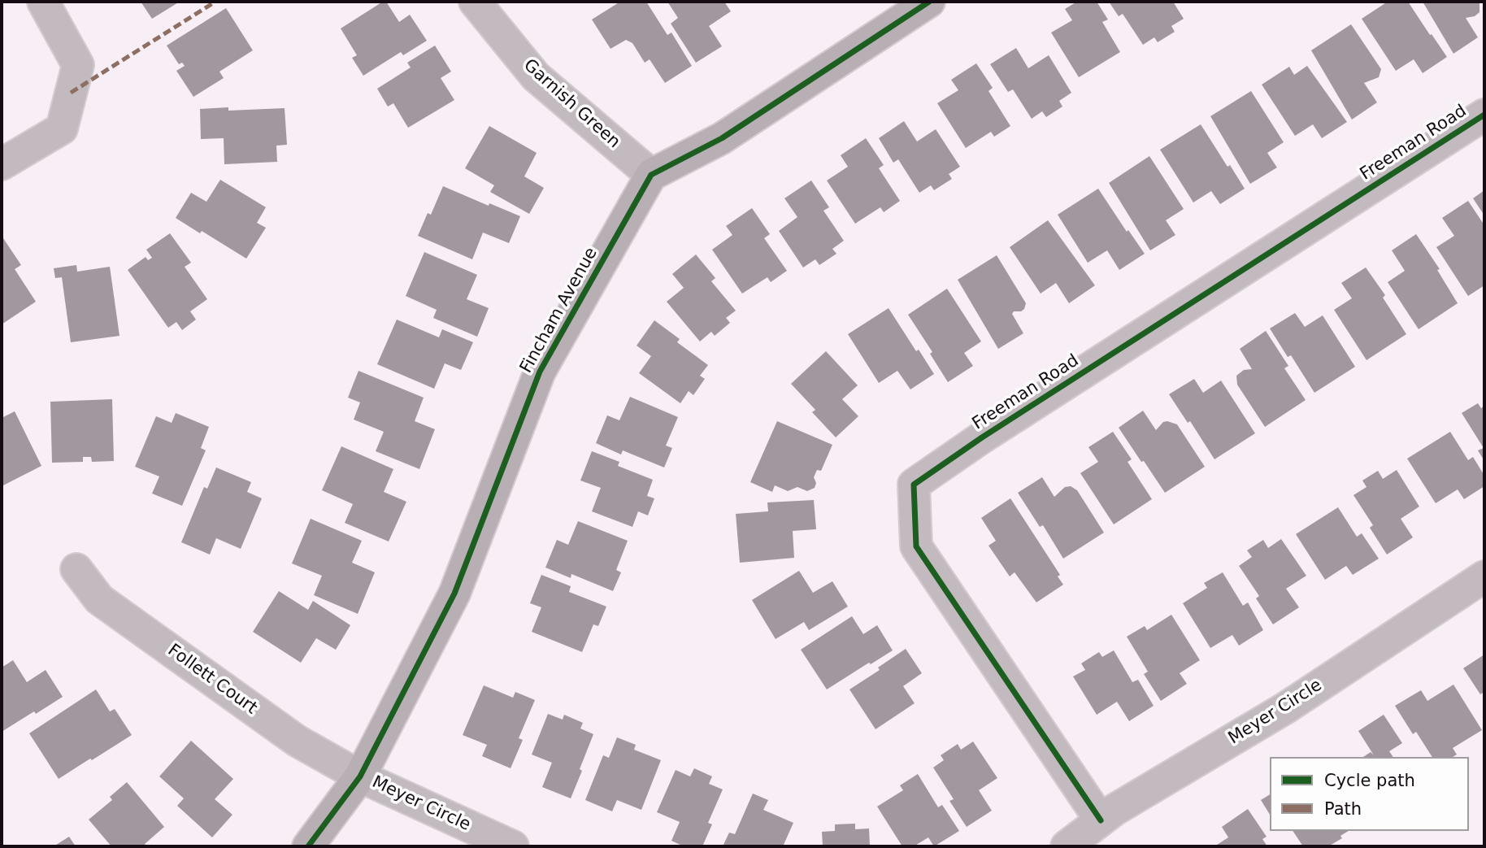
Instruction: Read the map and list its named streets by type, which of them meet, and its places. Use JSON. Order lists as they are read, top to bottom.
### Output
{
  "streets": {
    "street": [
      "Garnish Green",
      "Freeman Road",
      "Fincham Avenue",
      "Follett Court",
      "Meyer Circle"
    ]
  },
  "crossings": [
    ["Garnish Green", "Fincham Avenue"],
    ["Freeman Road", "Meyer Circle"],
    ["Fincham Avenue", "Follett Court"],
    ["Fincham Avenue", "Meyer Circle"],
    ["Follett Court", "Meyer Circle"]
  ],
  "legend": ["Cycle path", "Path"]
}
